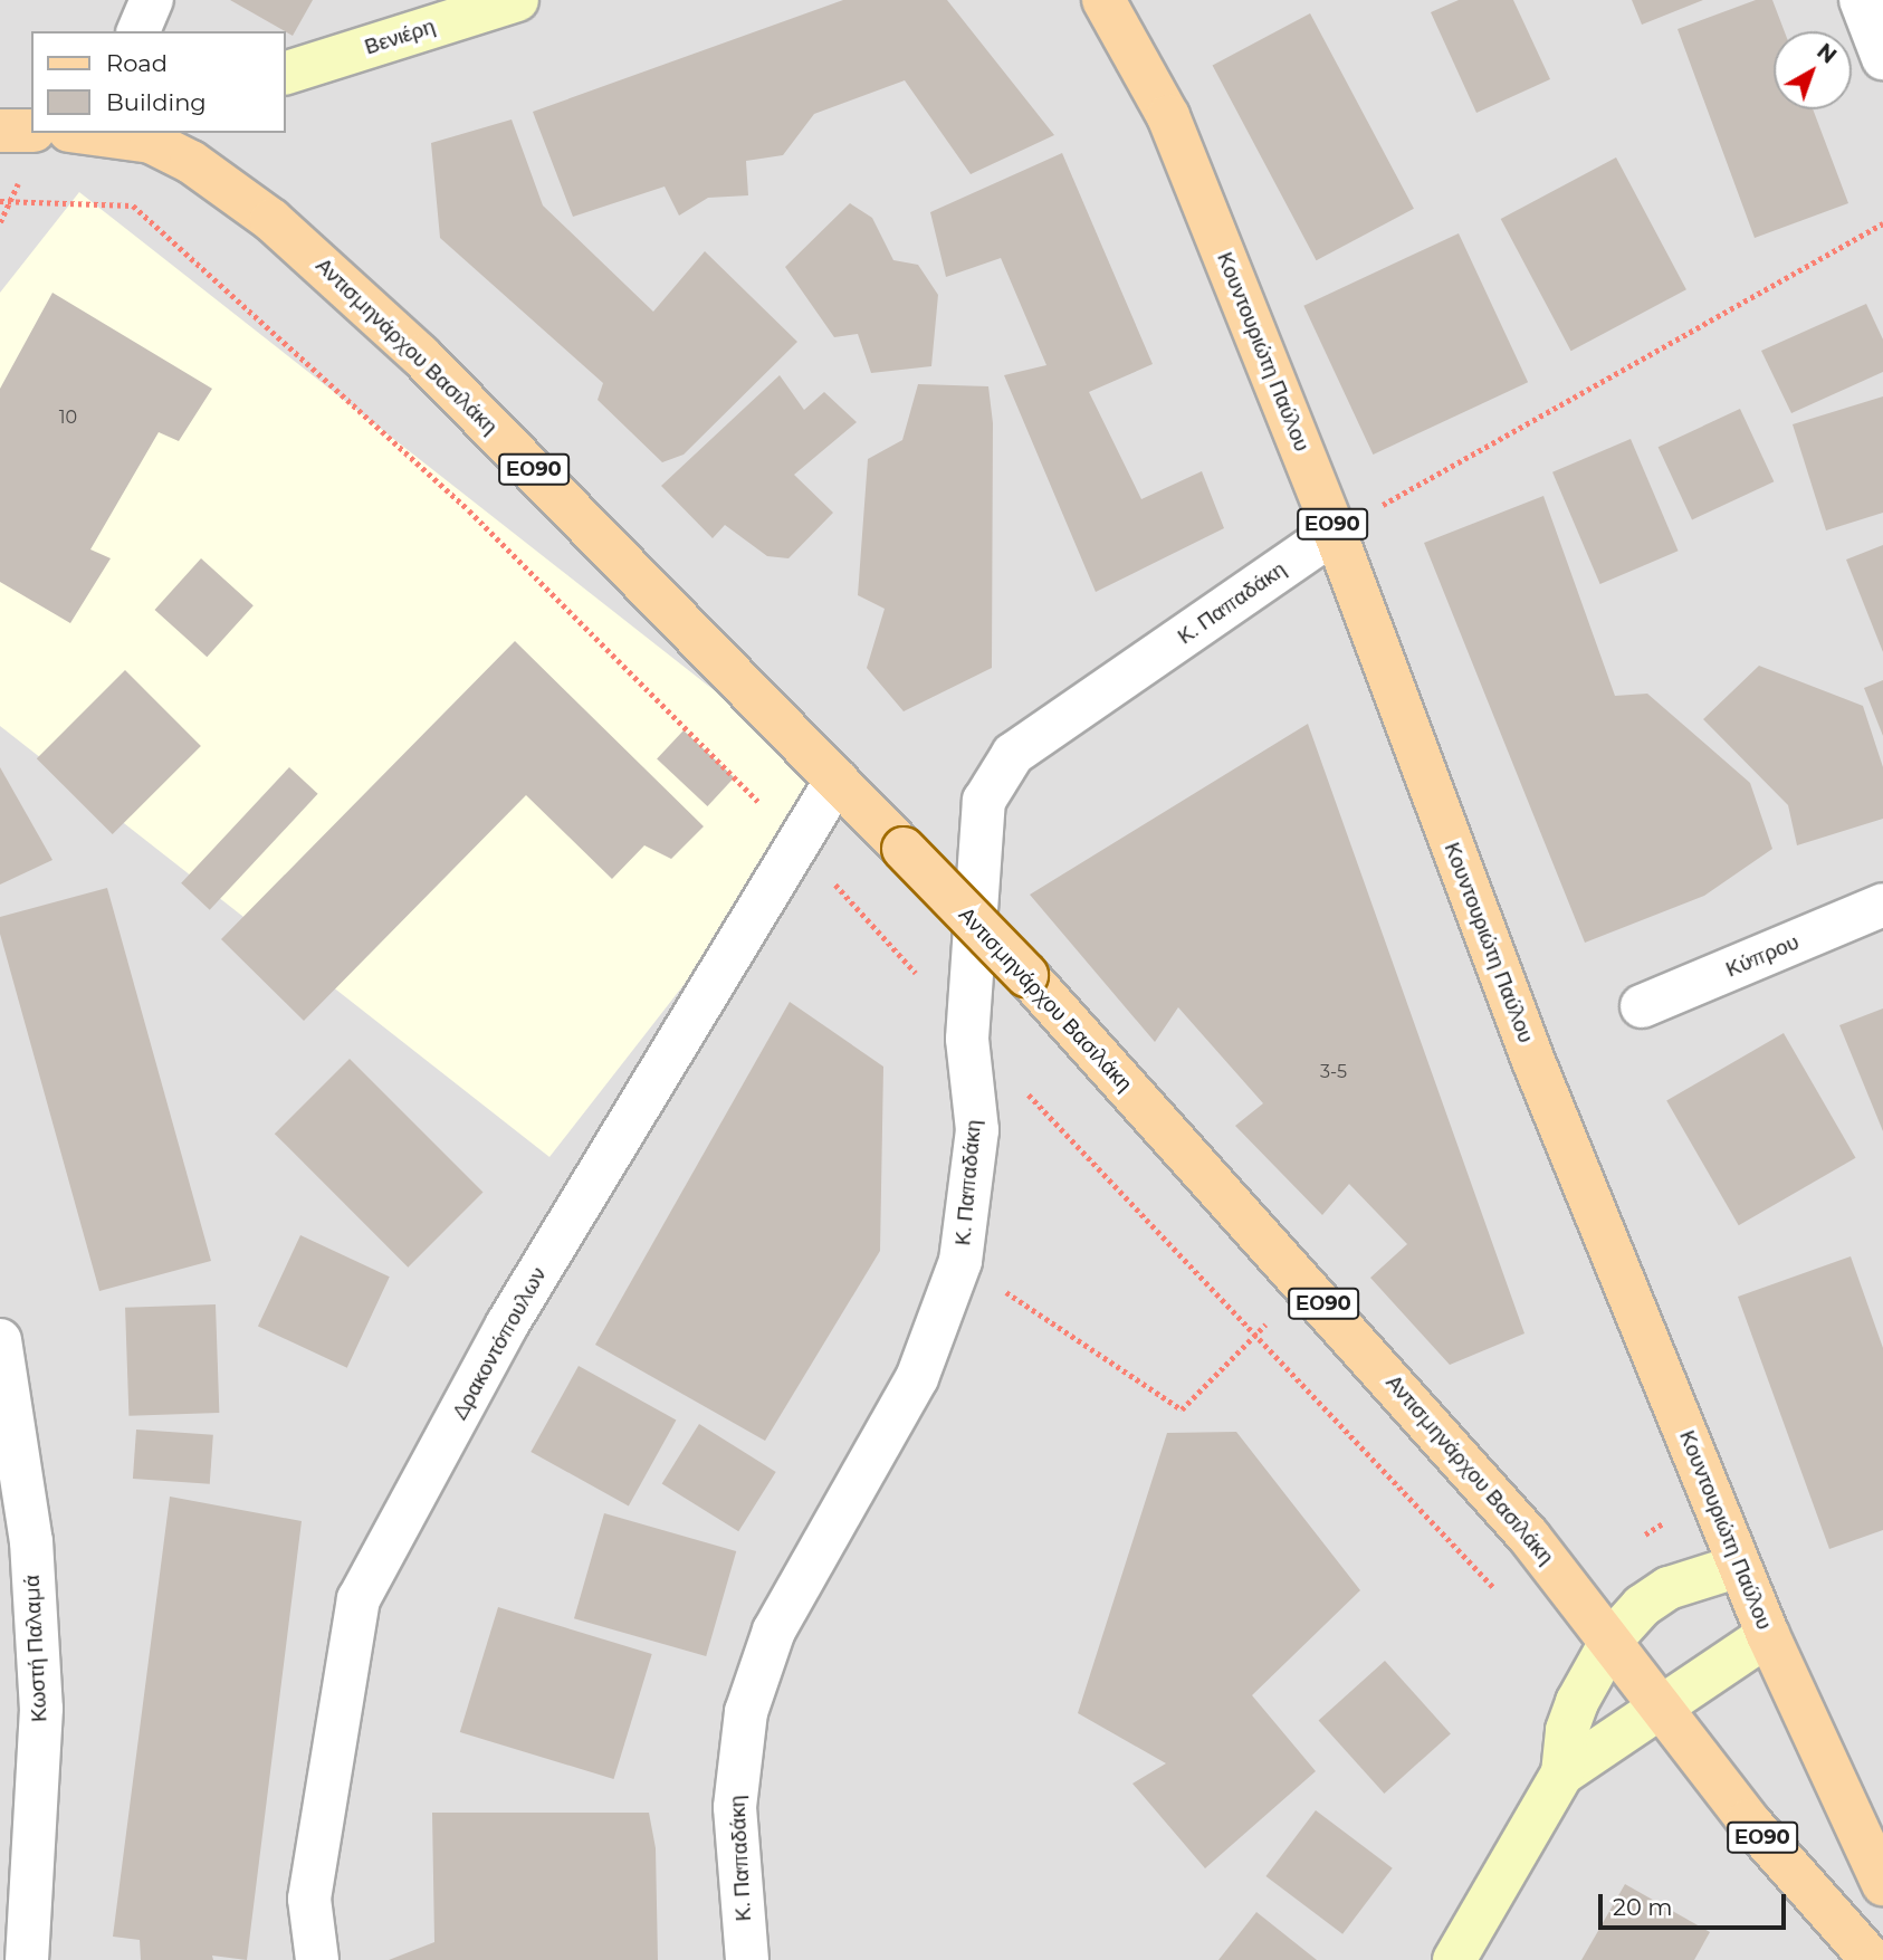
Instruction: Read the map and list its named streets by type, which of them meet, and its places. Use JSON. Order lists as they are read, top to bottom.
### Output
{
  "streets": {
    "main road": [
      "Βενιέρη",
      "Αντισμηνάρχου Βασιλάκη",
      "Κουντουριώτη Παύλου",
      "ΕΟ90"
    ],
    "street": [
      "Κ. Παπαδάκη",
      "Κύπρου",
      "Δρακοντόπουλων",
      "Κωστή Παλαμά"
    ]
  },
  "crossings": [
    ["Αντισμηνάρχου Βασιλάκη", "Δρακοντόπουλων"],
    ["Κουντουριώτη Παύλου", "Κ. Παπαδάκη"]
  ],
  "house_numbers": ["10", "3-5"],
  "legend": ["Road", "Building"],
  "scale_bar": "20 m",
  "north": "top right"
}
